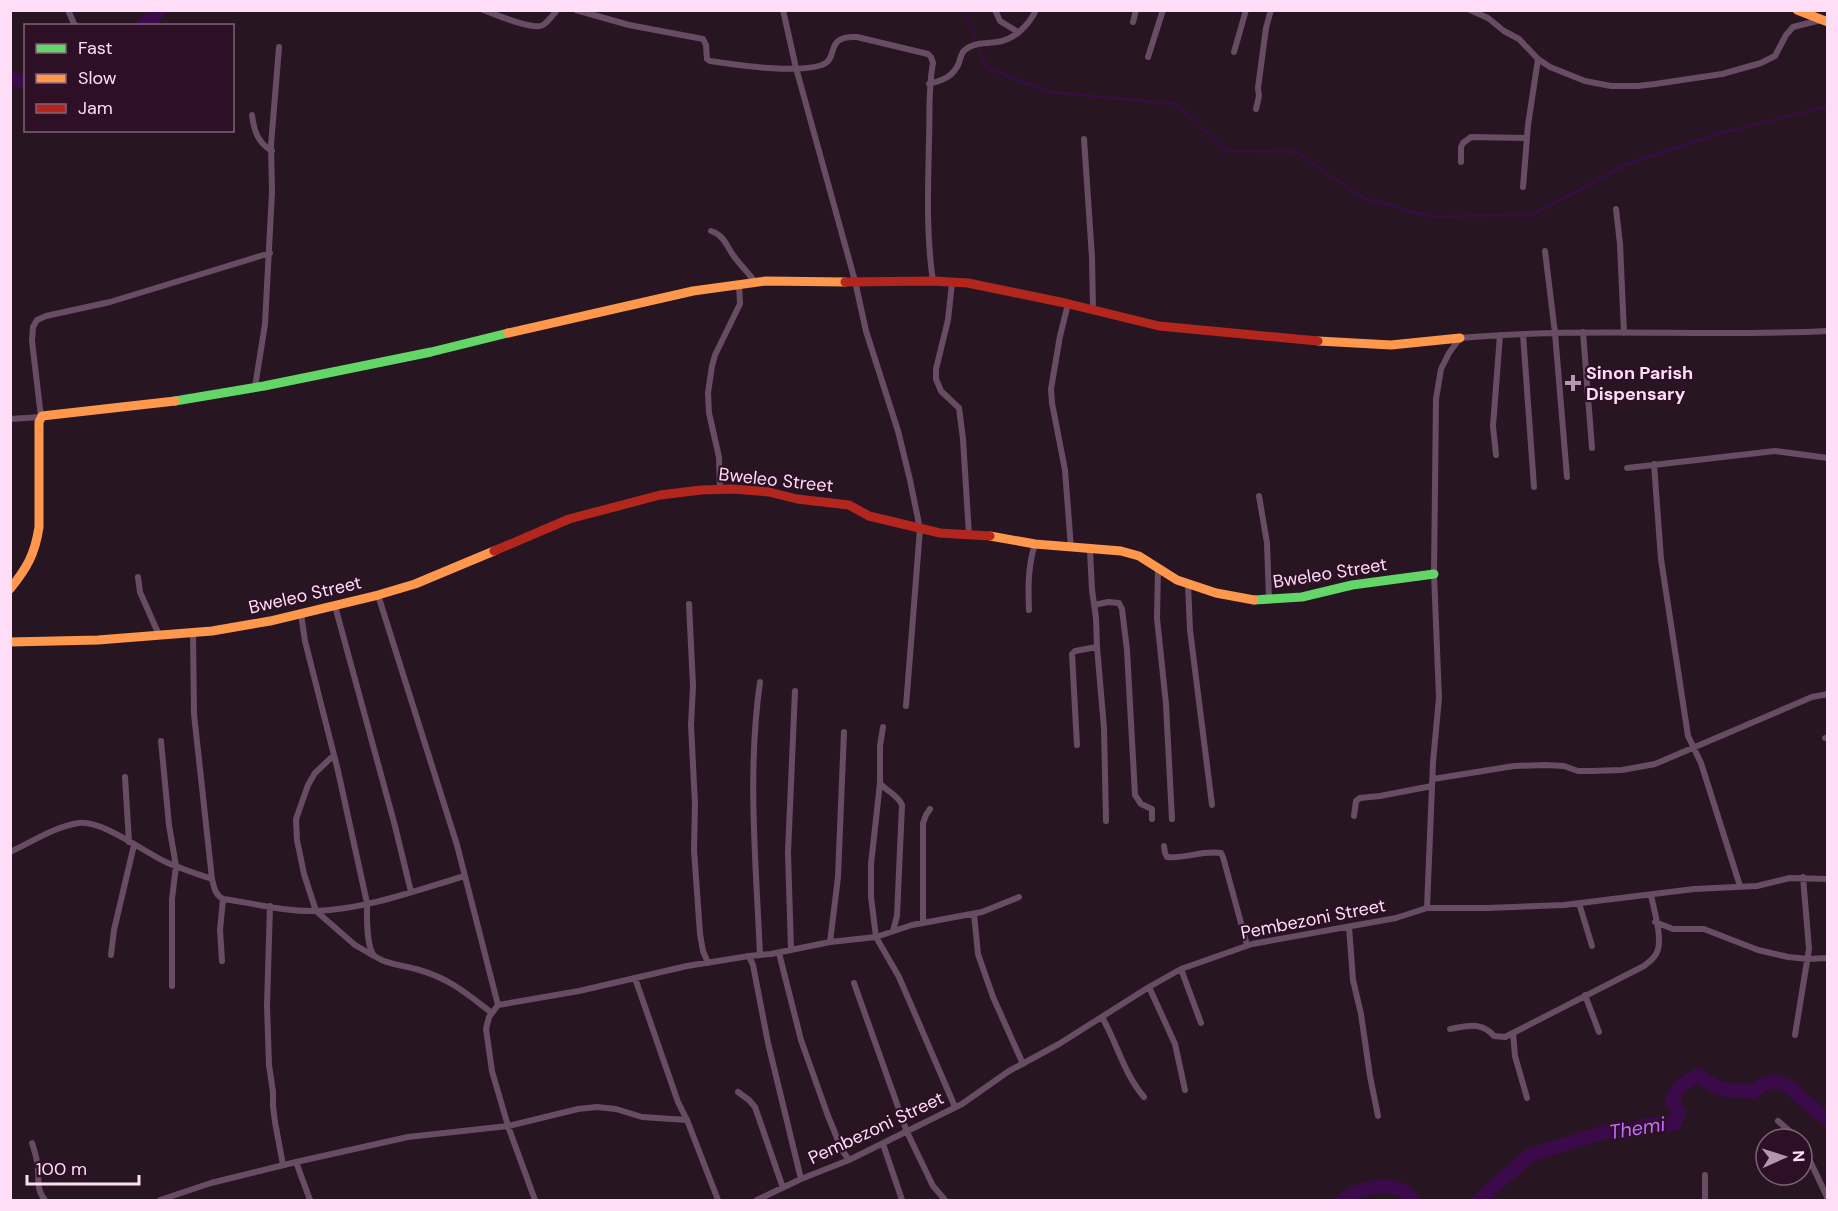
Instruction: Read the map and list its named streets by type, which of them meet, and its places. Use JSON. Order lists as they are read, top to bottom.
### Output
{
  "streets": {
    "street": ["Bweleo Street", "Pembezoni Street"]
  },
  "water": ["Themi"],
  "places": {
    "health": ["Sinon Parish Dispensary"]
  },
  "legend": ["Fast", "Slow", "Jam"],
  "scale_bar": "100 m",
  "north": "right"
}
